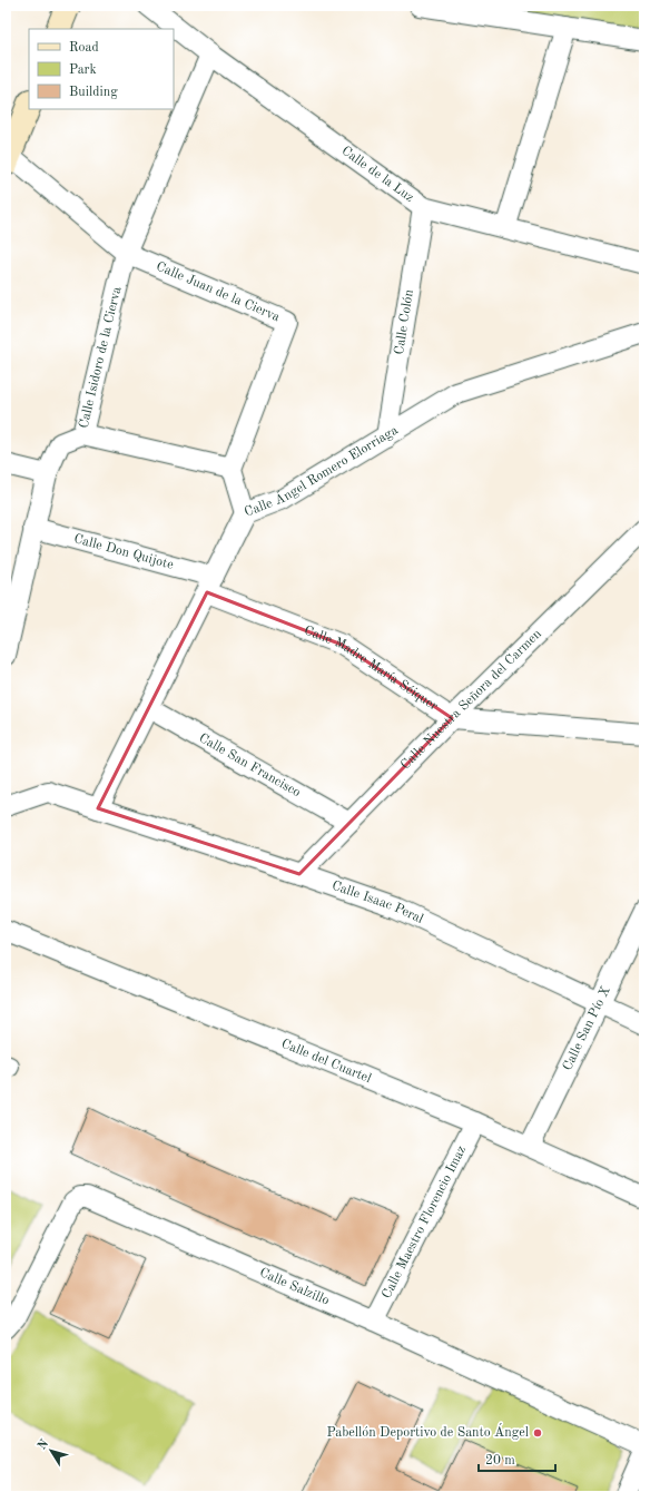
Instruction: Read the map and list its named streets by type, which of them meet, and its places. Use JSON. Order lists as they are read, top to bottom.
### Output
{
  "streets": {
    "street": [
      "Calle de la Luz",
      "Calle Juan de la Cierva",
      "Calle Colón",
      "Calle Isidoro de la Cierva",
      "Calle Ángel Romero Elorriaga",
      "Calle Don Quijote",
      "Calle Madre María Séiquer",
      "Calle Nuestra Señora del Carmen",
      "Calle San Francisco",
      "Calle Isaac Peral",
      "Calle San Pío X",
      "Calle del Cuartel",
      "Calle Maestro Florencio Imaz",
      "Calle Salzillo"
    ]
  },
  "crossings": [
    ["Calle de la Luz", "Calle Colón"],
    ["Calle de la Luz", "Calle Isidoro de la Cierva"],
    ["Calle Juan de la Cierva", "Calle Isidoro de la Cierva"],
    ["Calle Colón", "Calle Ángel Romero Elorriaga"],
    ["Calle Isidoro de la Cierva", "Calle Don Quijote"],
    ["Calle Ángel Romero Elorriaga", "Calle Don Quijote"],
    ["Calle Ángel Romero Elorriaga", "Calle Madre María Séiquer"],
    ["Calle Ángel Romero Elorriaga", "Calle San Francisco"],
    ["Calle Ángel Romero Elorriaga", "Calle Isaac Peral"],
    ["Calle Don Quijote", "Calle Madre María Séiquer"],
    ["Calle Madre María Séiquer", "Calle Nuestra Señora del Carmen"],
    ["Calle Nuestra Señora del Carmen", "Calle San Francisco"],
    ["Calle Nuestra Señora del Carmen", "Calle Isaac Peral"],
    ["Calle Isaac Peral", "Calle San Pío X"],
    ["Calle San Pío X", "Calle del Cuartel"],
    ["Calle del Cuartel", "Calle Maestro Florencio Imaz"],
    ["Calle Maestro Florencio Imaz", "Calle Salzillo"]
  ],
  "places": ["Pabellón Deportivo de Santo Ángel"],
  "legend": ["Road", "Park", "Building"],
  "scale_bar": "20 m",
  "north": "top left"
}
